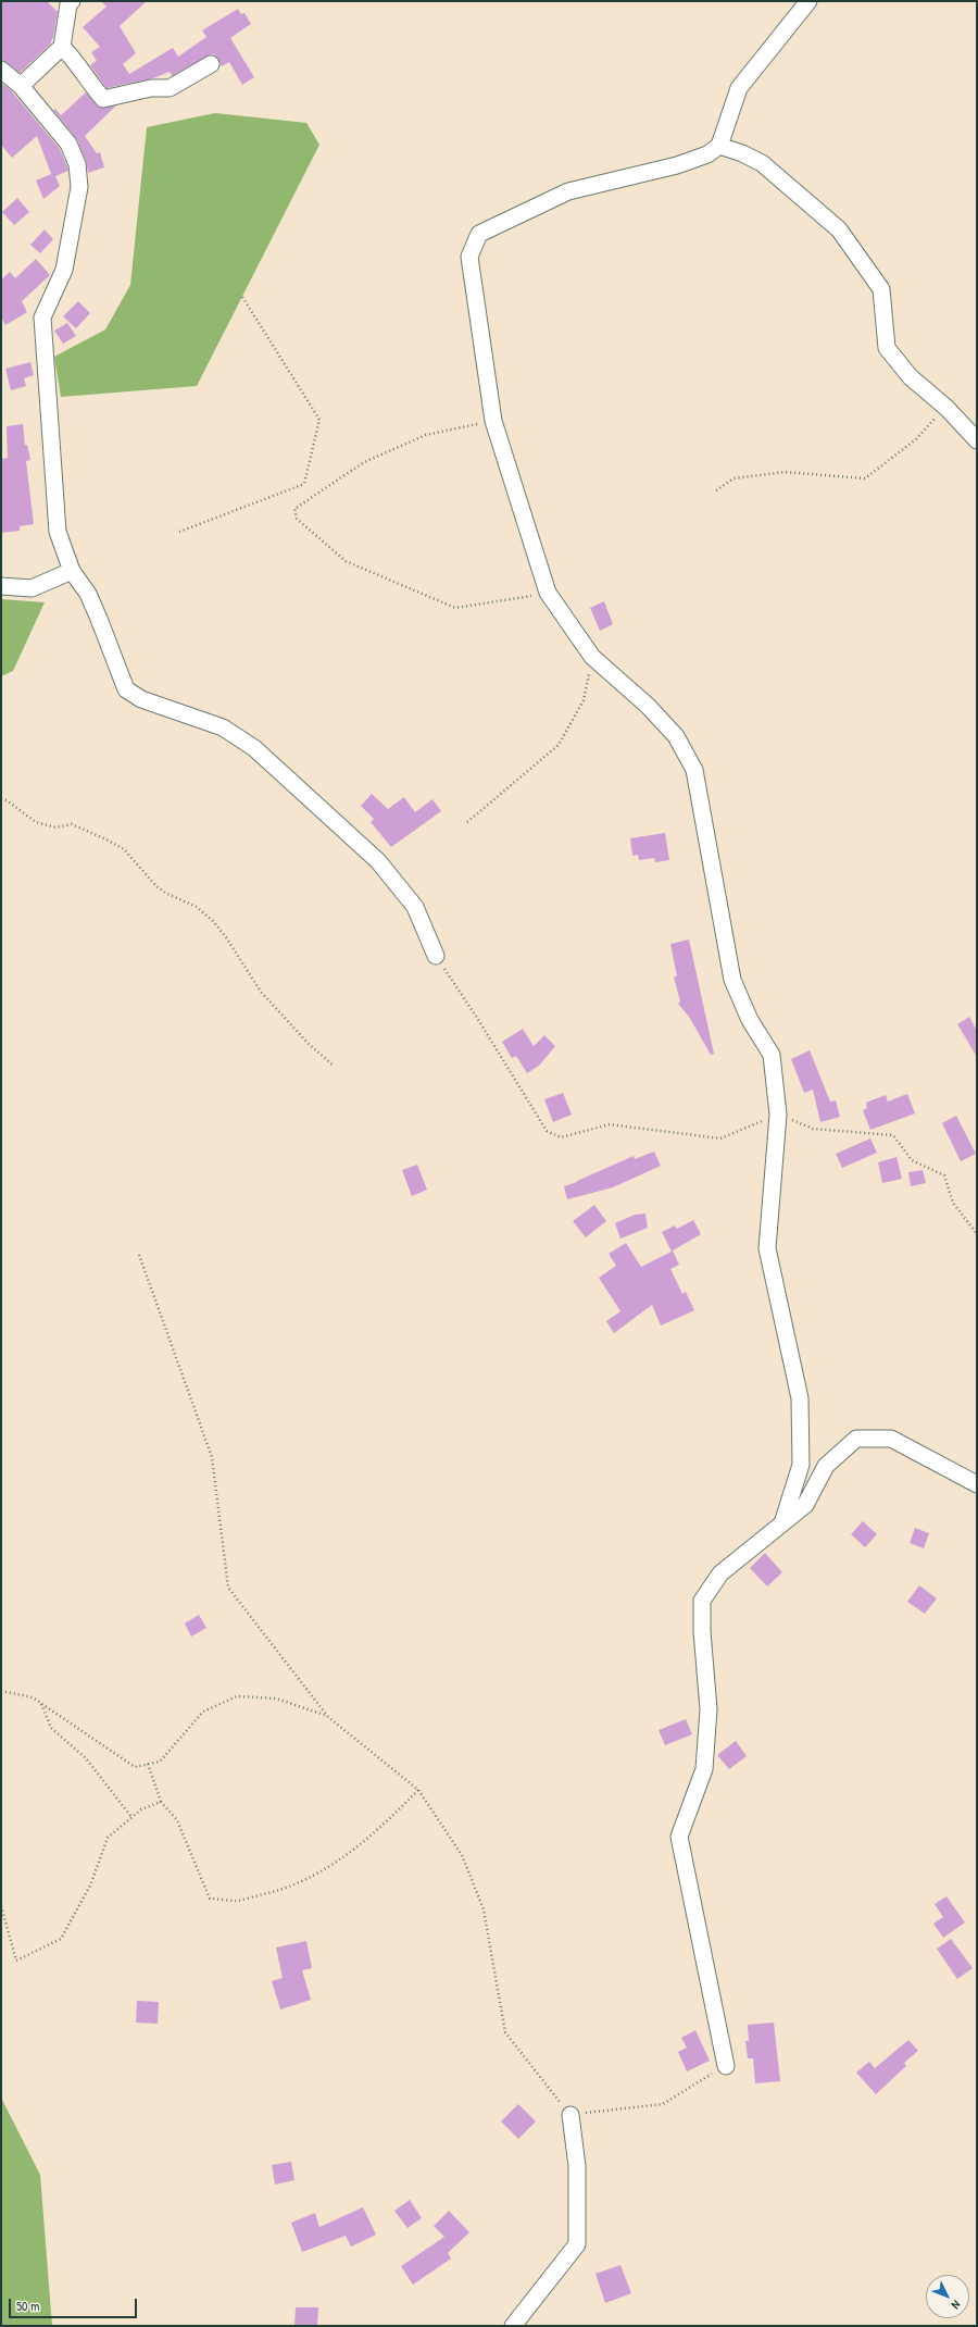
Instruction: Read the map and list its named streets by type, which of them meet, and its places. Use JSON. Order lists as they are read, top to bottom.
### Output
{
  "scale_bar": "50 m",
  "north": "bottom right"
}
